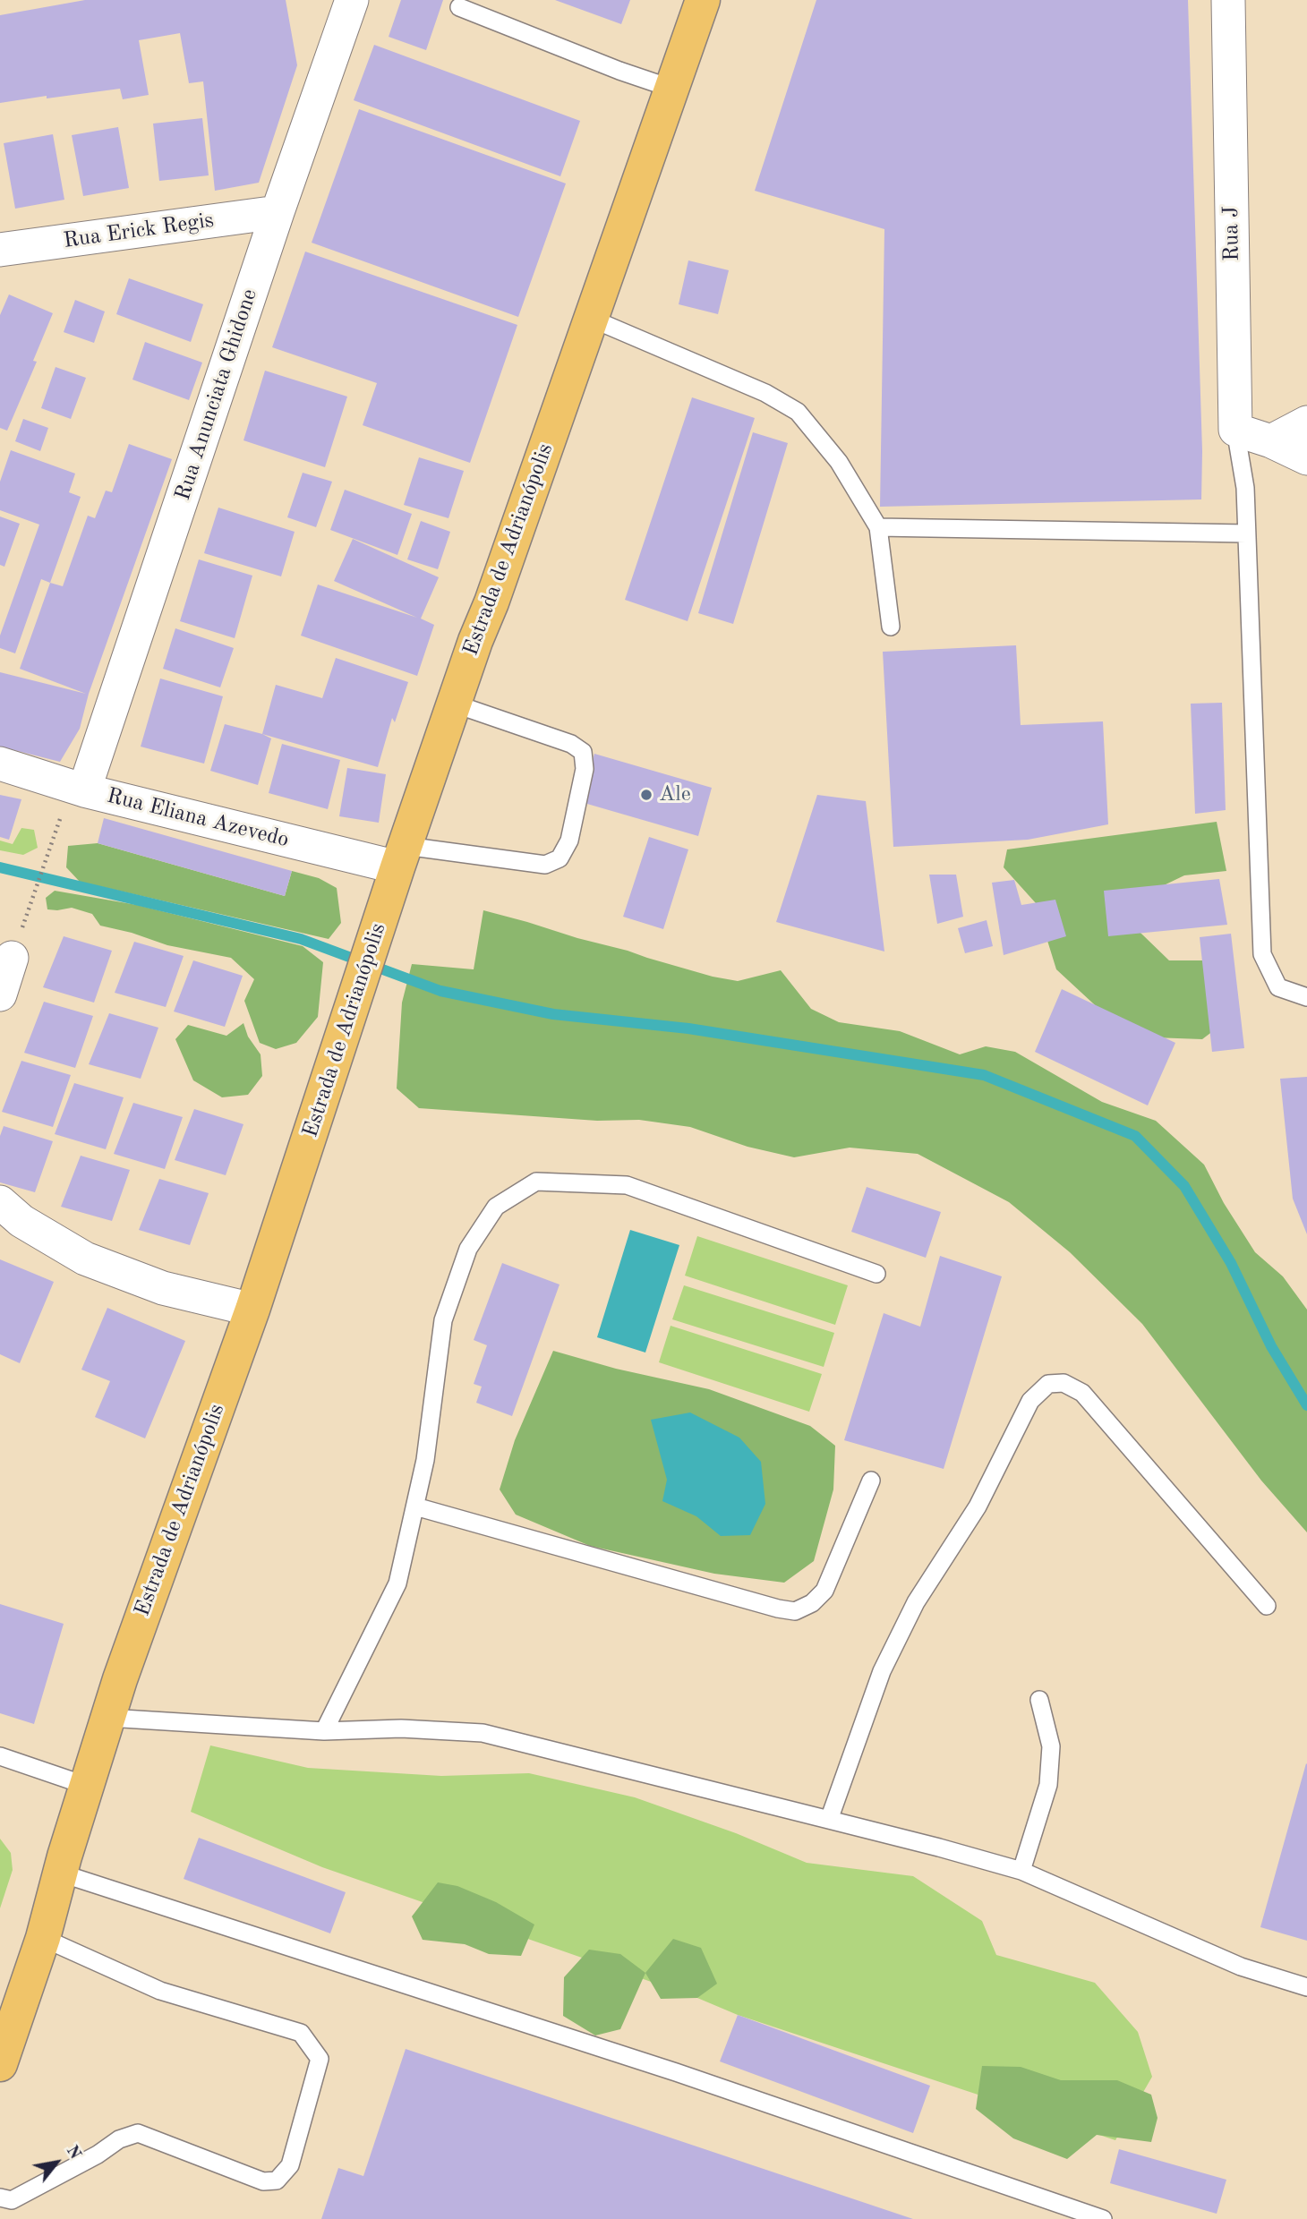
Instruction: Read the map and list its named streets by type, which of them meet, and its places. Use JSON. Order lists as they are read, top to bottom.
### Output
{
  "streets": {
    "main road": ["Estrada de Adrianópolis"],
    "street": [
      "Rua Erick Regis",
      "Rua J",
      "Rua Anunciata Ghidone",
      "Rua Eliana Azevedo"
    ]
  },
  "crossings": [
    ["Rua Erick Regis", "Rua Anunciata Ghidone"],
    ["Rua Anunciata Ghidone", "Rua Eliana Azevedo"],
    ["Estrada de Adrianópolis", "Rua Eliana Azevedo"]
  ],
  "places": ["Ale"],
  "north": "top right"
}
